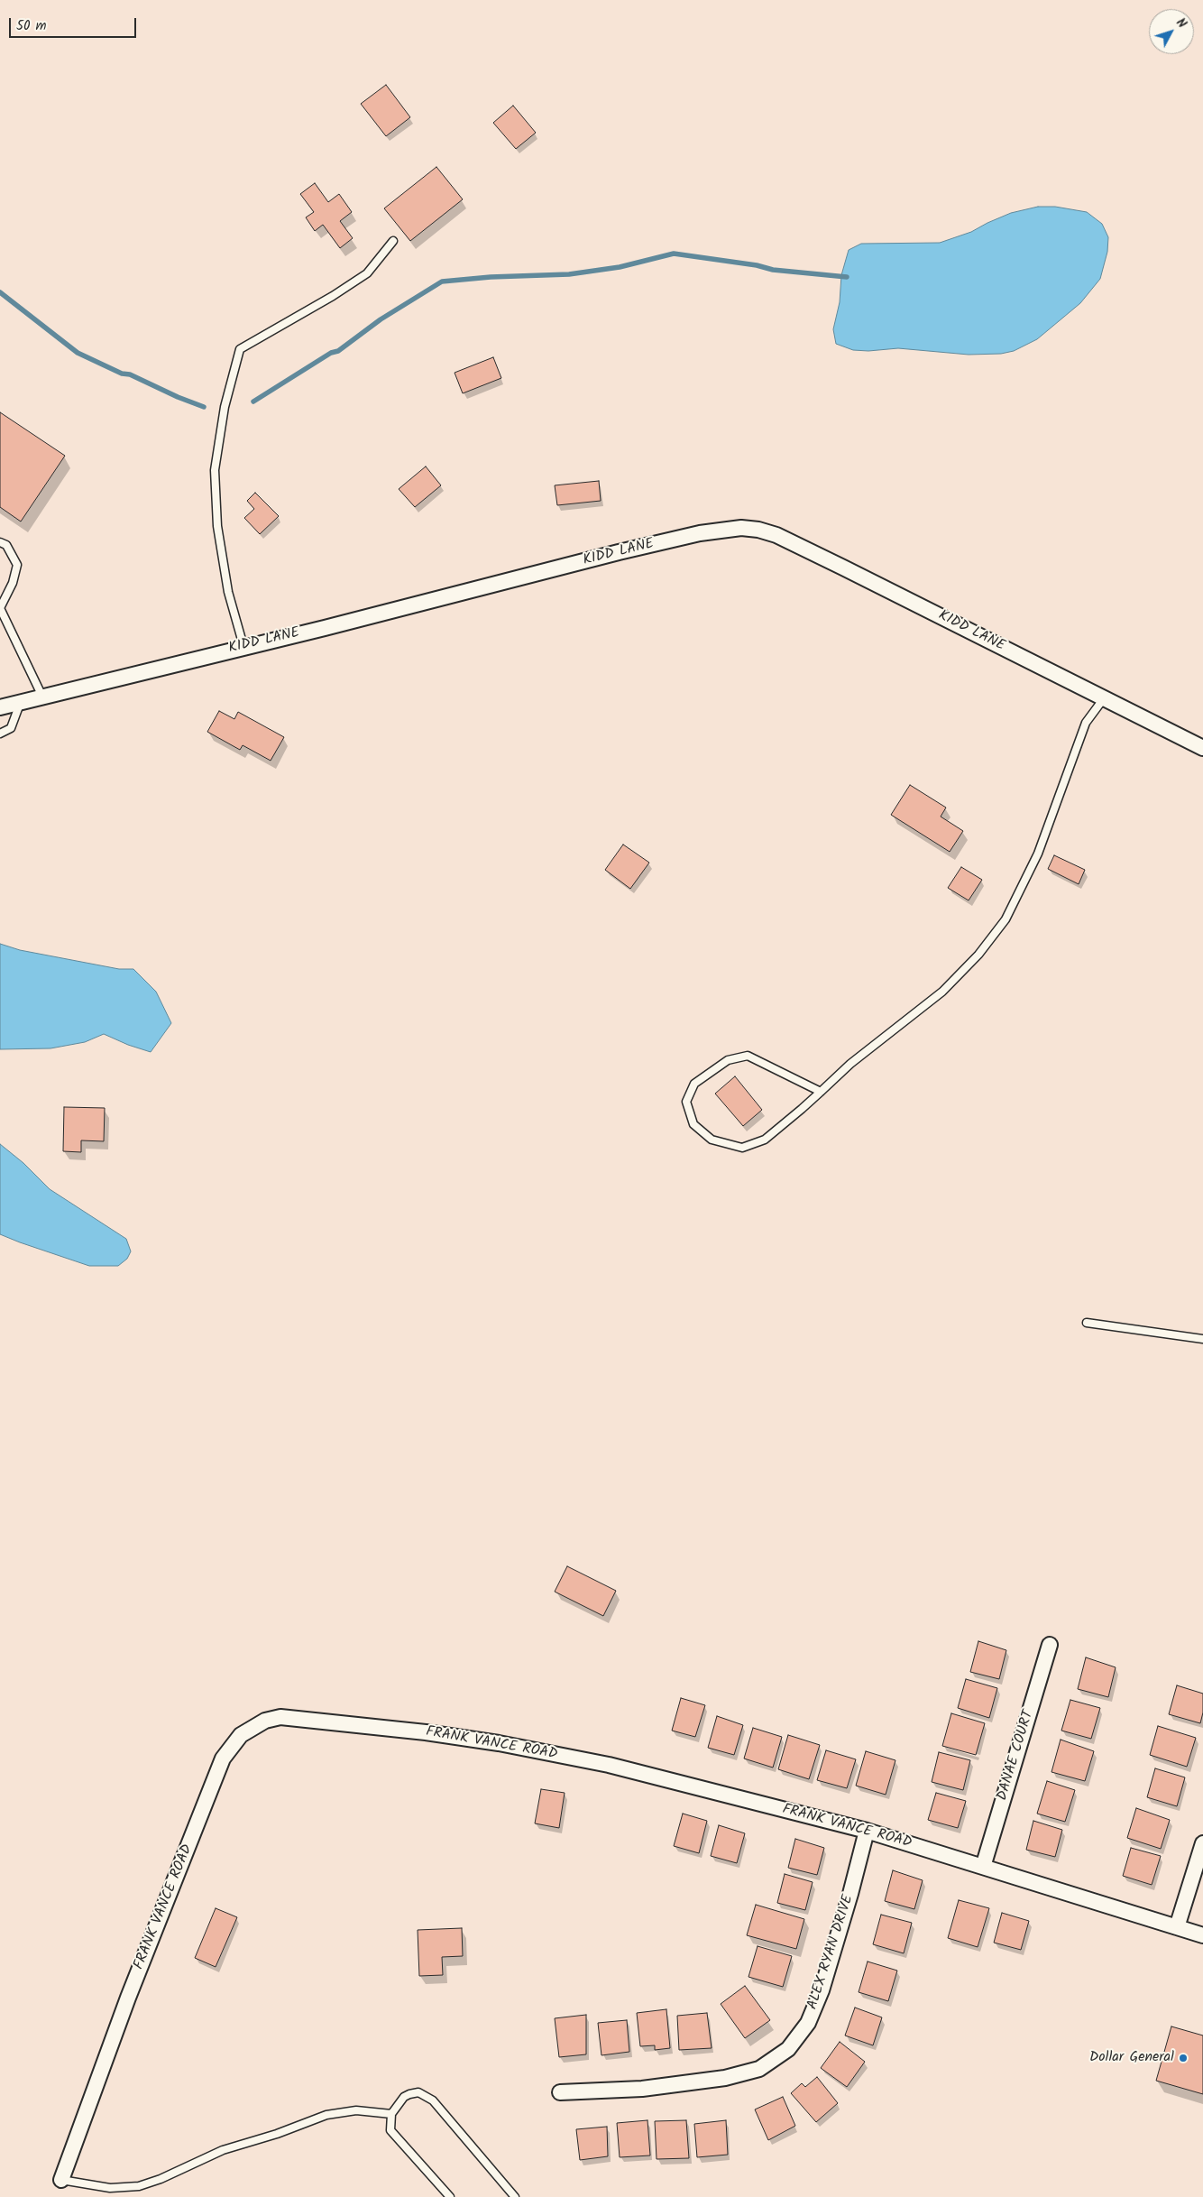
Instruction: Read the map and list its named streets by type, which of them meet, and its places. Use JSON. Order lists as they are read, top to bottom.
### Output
{
  "streets": {
    "street": [
      "KIDD LANE",
      "FRANK VANCE ROAD",
      "DANAE COURT",
      "ALEX RYAN DRIVE"
    ]
  },
  "crossings": [
    ["FRANK VANCE ROAD", "DANAE COURT"],
    ["FRANK VANCE ROAD", "ALEX RYAN DRIVE"]
  ],
  "places": ["Dollar General"],
  "scale_bar": "50 m",
  "north": "top right"
}
